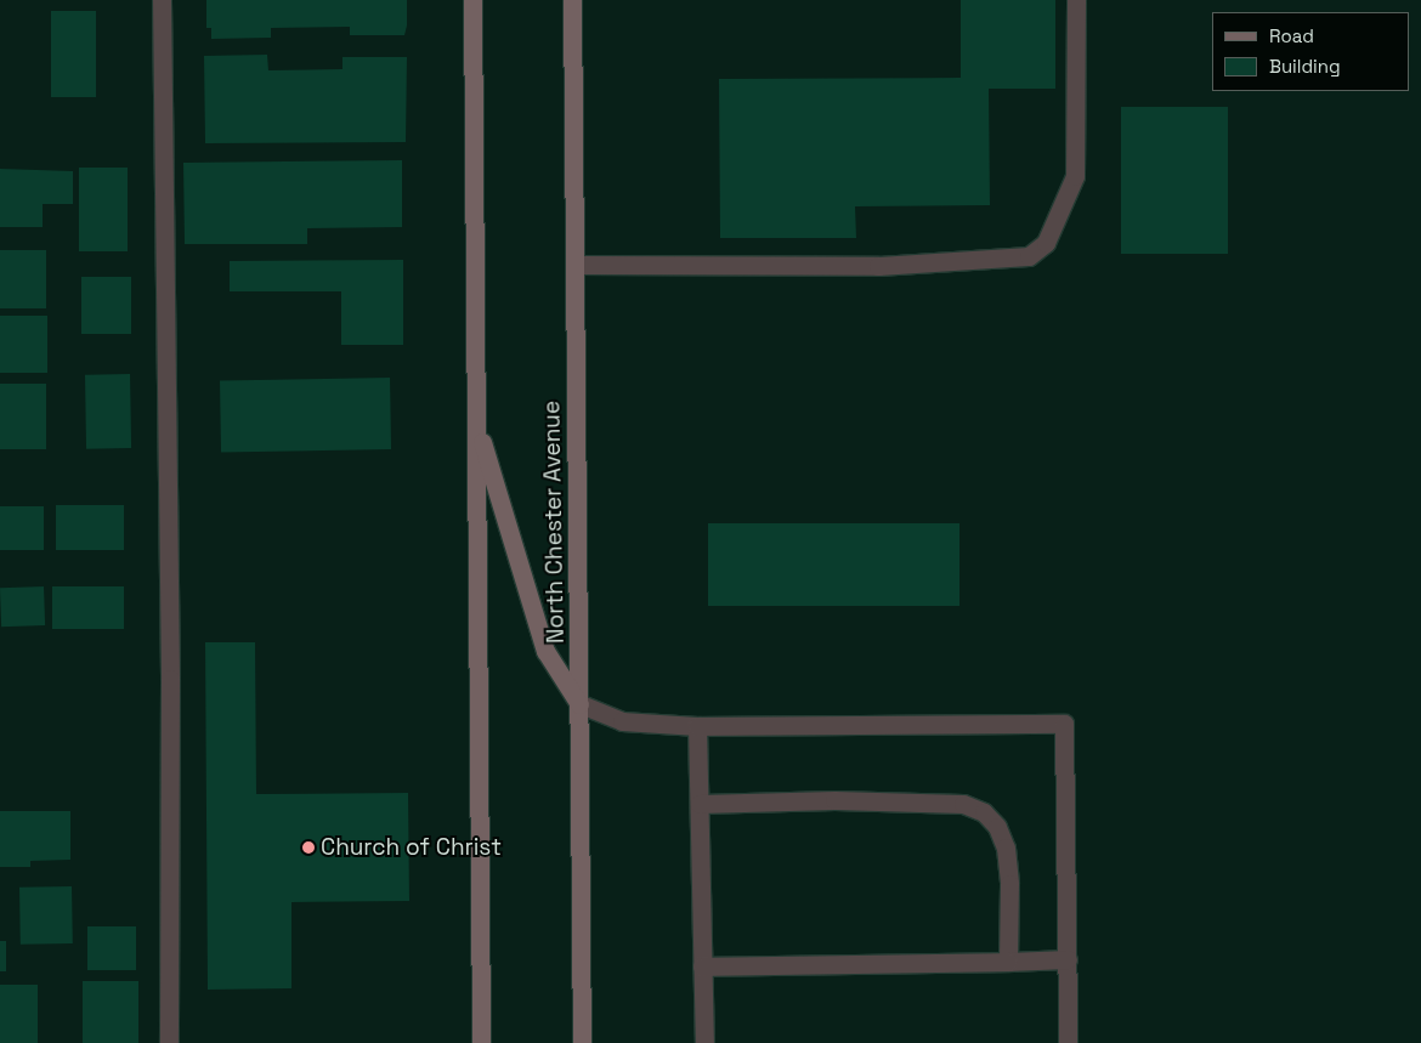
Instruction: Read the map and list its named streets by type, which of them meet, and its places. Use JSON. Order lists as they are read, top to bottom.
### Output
{
  "streets": {
    "main road": ["North Chester Avenue"]
  },
  "places": ["Church of Christ"],
  "legend": ["Road", "Building"]
}
